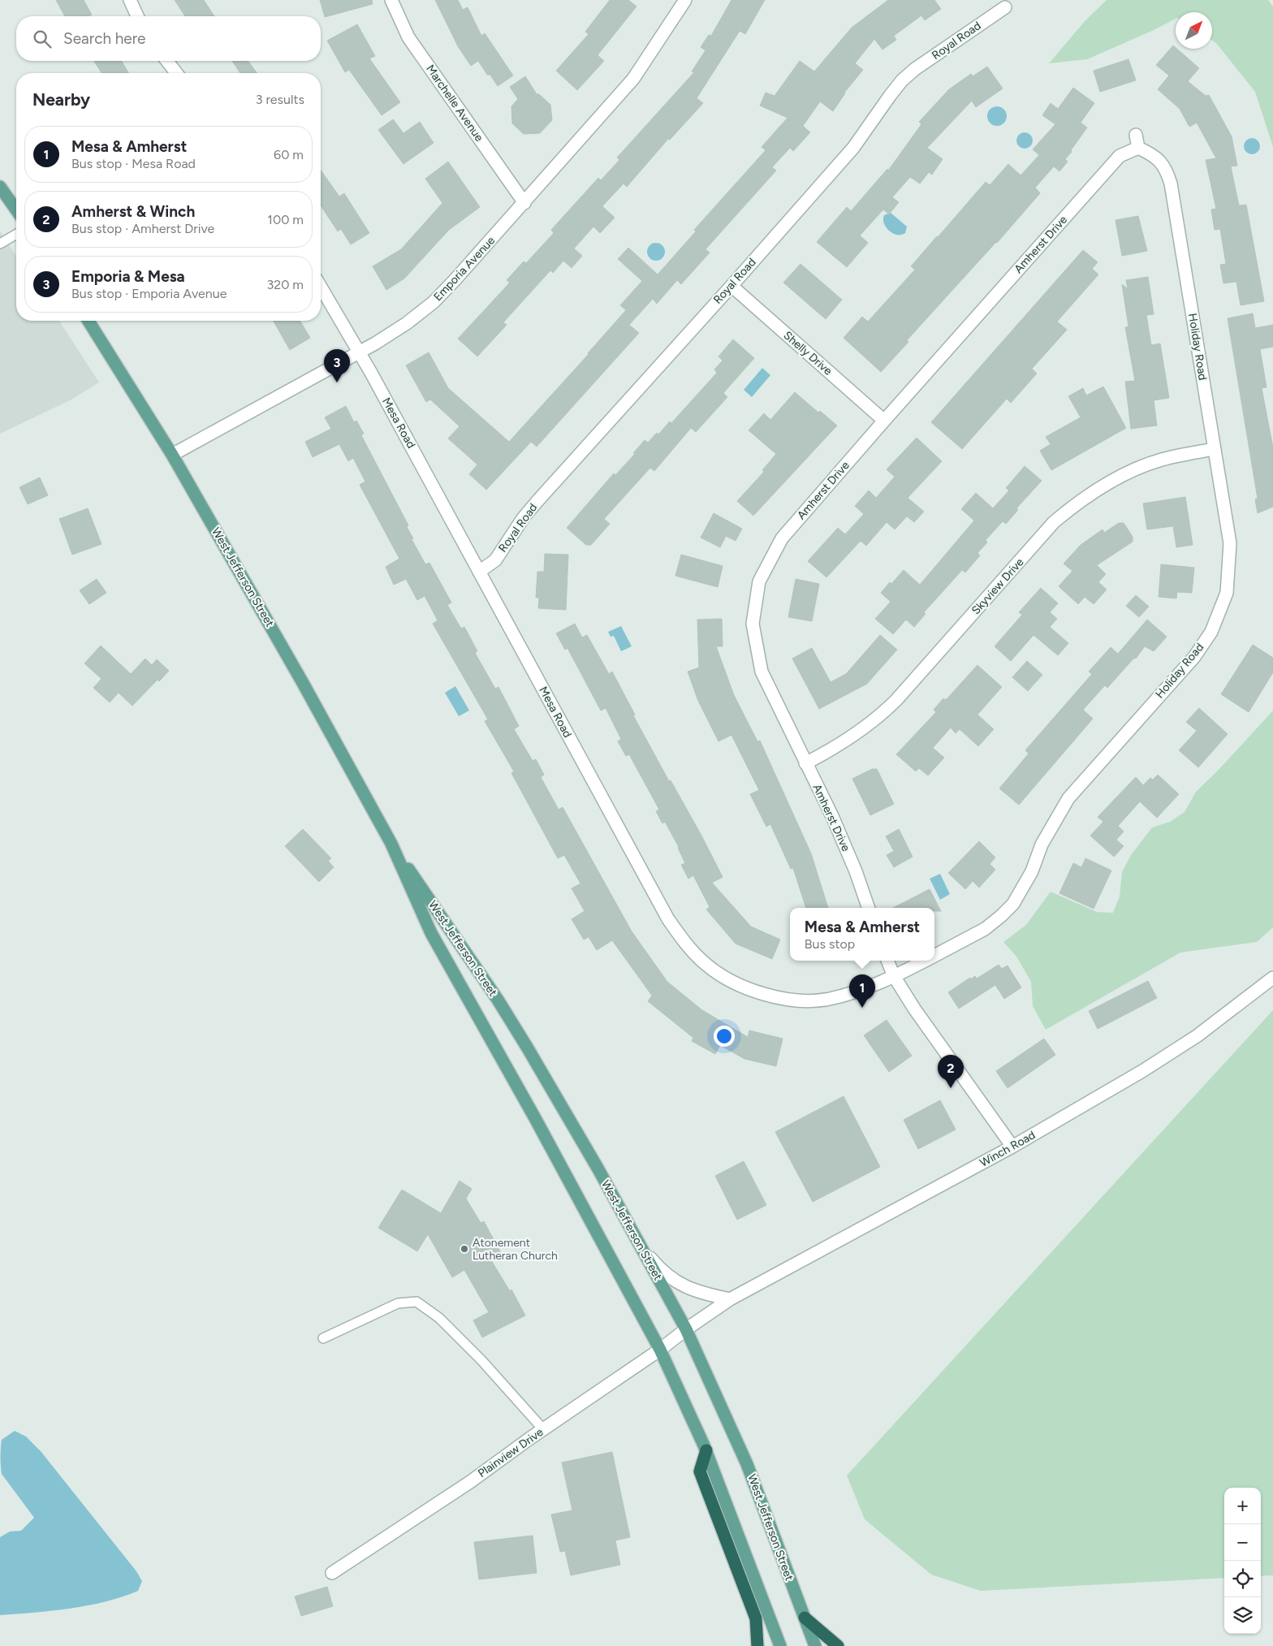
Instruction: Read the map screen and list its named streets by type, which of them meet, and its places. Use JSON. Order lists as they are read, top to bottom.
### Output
{
  "streets": {
    "main road": ["West Jefferson Street"],
    "street": [
      "Royal Road",
      "Marchelle Avenue",
      "Amherst Drive",
      "Emporia Avenue",
      "Holiday Road",
      "Shelly Drive",
      "Mesa Road",
      "Skyview Drive",
      "Winch Road",
      "Plainview Drive"
    ]
  },
  "crossings": [
    ["Royal Road", "Shelly Drive"],
    ["Royal Road", "Mesa Road"],
    ["Marchelle Avenue", "Emporia Avenue"],
    ["Amherst Drive", "Holiday Road"],
    ["Amherst Drive", "Shelly Drive"],
    ["Amherst Drive", "Skyview Drive"],
    ["Emporia Avenue", "Mesa Road"],
    ["Emporia Avenue", "West Jefferson Street"],
    ["Holiday Road", "Mesa Road"],
    ["Holiday Road", "Skyview Drive"],
    ["West Jefferson Street", "Winch Road"],
    ["West Jefferson Street", "Plainview Drive"],
    ["Winch Road", "Plainview Drive"]
  ],
  "places": ["Atonement Lutheran Church"],
  "north": "top right",
  "page": {
    "search": "Search here",
    "heading": ["Nearby", "3 results"],
    "list": [
      {
        "mark": "1",
        "name": "Mesa & Amherst",
        "note": "Bus stop · Mesa Road",
        "value": "60 m"
      },
      {
        "mark": "2",
        "name": "Amherst & Winch",
        "note": "Bus stop · Amherst Drive",
        "value": "100 m"
      },
      {
        "mark": "3",
        "name": "Emporia & Mesa",
        "note": "Bus stop · Emporia Avenue",
        "value": "320 m"
      }
    ],
    "pins": ["3", "1", "2"],
    "popup": ["Mesa & Amherst", "Bus stop"],
    "map_buttons": ["+", "−"]
  }
}
